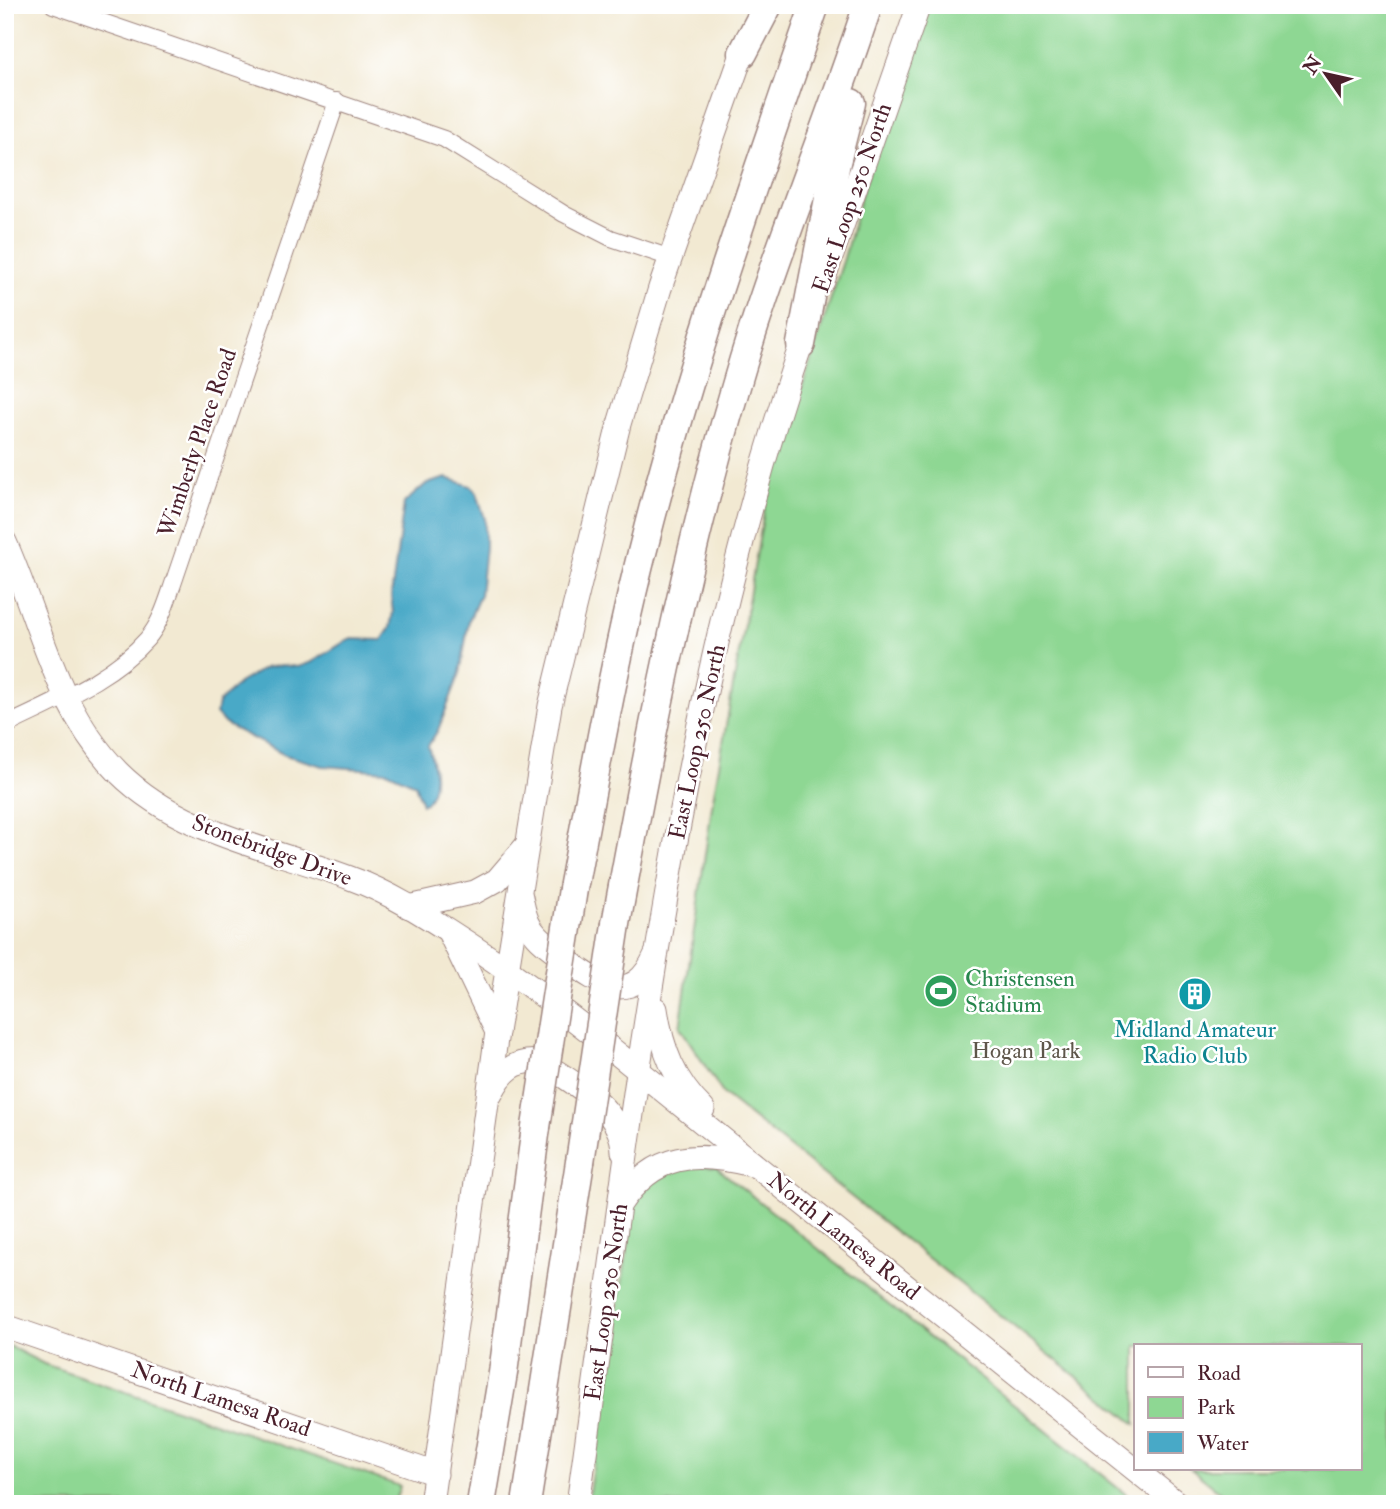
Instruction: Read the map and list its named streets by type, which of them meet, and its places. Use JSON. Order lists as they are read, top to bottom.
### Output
{
  "streets": {
    "main road": ["East Loop 250 North", "Stonebridge Drive", "North Lamesa Road"],
    "street": ["Wimberly Place Road"]
  },
  "crossings": [
    ["East Loop 250 North", "North Lamesa Road"],
    ["Wimberly Place Road", "Stonebridge Drive"],
    ["Stonebridge Drive", "North Lamesa Road"]
  ],
  "parks": ["Hogan Park"],
  "places": {
    "sports": ["Christensen Stadium"],
    "building": ["Midland Amateur Radio Club"]
  },
  "legend": ["Road", "Park", "Water"],
  "north": "top left"
}
